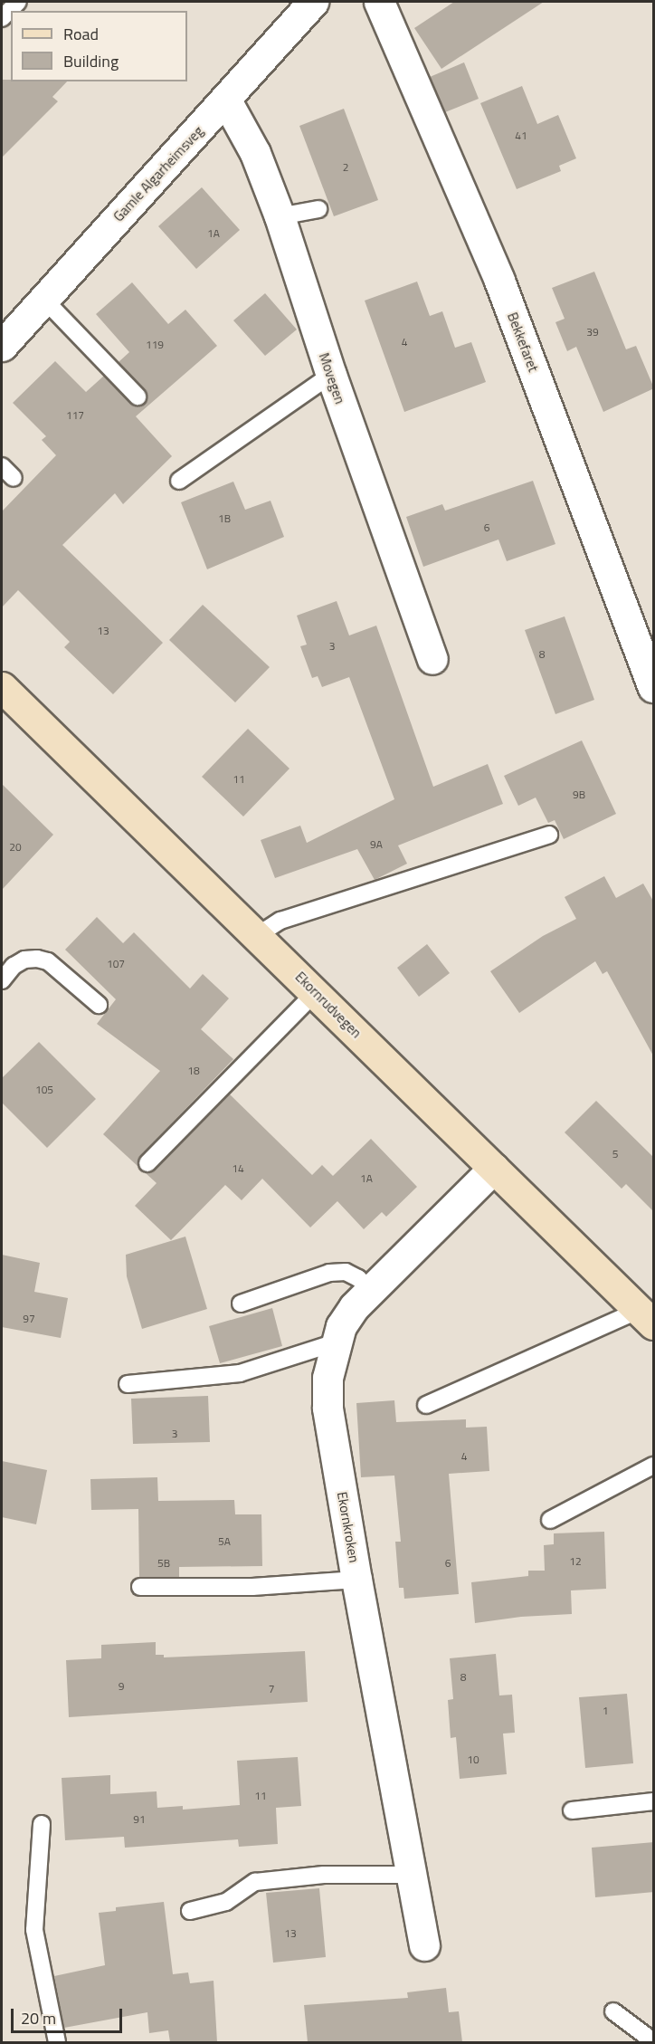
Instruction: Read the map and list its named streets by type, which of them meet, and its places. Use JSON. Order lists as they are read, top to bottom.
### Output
{
  "streets": {
    "main road": ["Ekornrudvegen"],
    "street": [
      "Gamle Algarheimsveg",
      "Bekkefaret",
      "Movegen",
      "Ekornkroken"
    ]
  },
  "crossings": [
    ["Gamle Algarheimsveg", "Movegen"],
    ["Ekornrudvegen", "Ekornkroken"]
  ],
  "house_numbers": [
    "41",
    "2",
    "1A",
    "39",
    "4",
    "119",
    "117",
    "1B",
    "6",
    "13",
    "3",
    "8",
    "11",
    "9B",
    "9A",
    "20",
    "107",
    "18",
    "105",
    "5",
    "14",
    "1A",
    "97",
    "3",
    "4",
    "5A",
    "12",
    "5B",
    "6",
    "8",
    "9",
    "7",
    "1",
    "10",
    "11",
    "91",
    "13"
  ],
  "legend": ["Road", "Building"],
  "scale_bar": "20 m"
}
